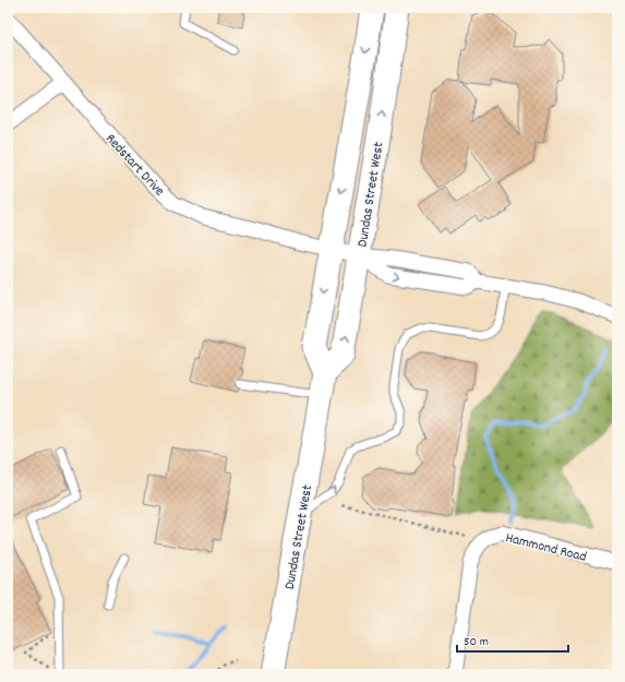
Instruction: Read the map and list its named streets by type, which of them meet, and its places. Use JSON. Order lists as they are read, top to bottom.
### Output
{
  "streets": {
    "main road": ["Dundas Street West"],
    "street": ["Redstart Drive", "Hammond Road"]
  },
  "crossings": [
    ["Redstart Drive", "Dundas Street West"]
  ],
  "scale_bar": "50 m"
}
